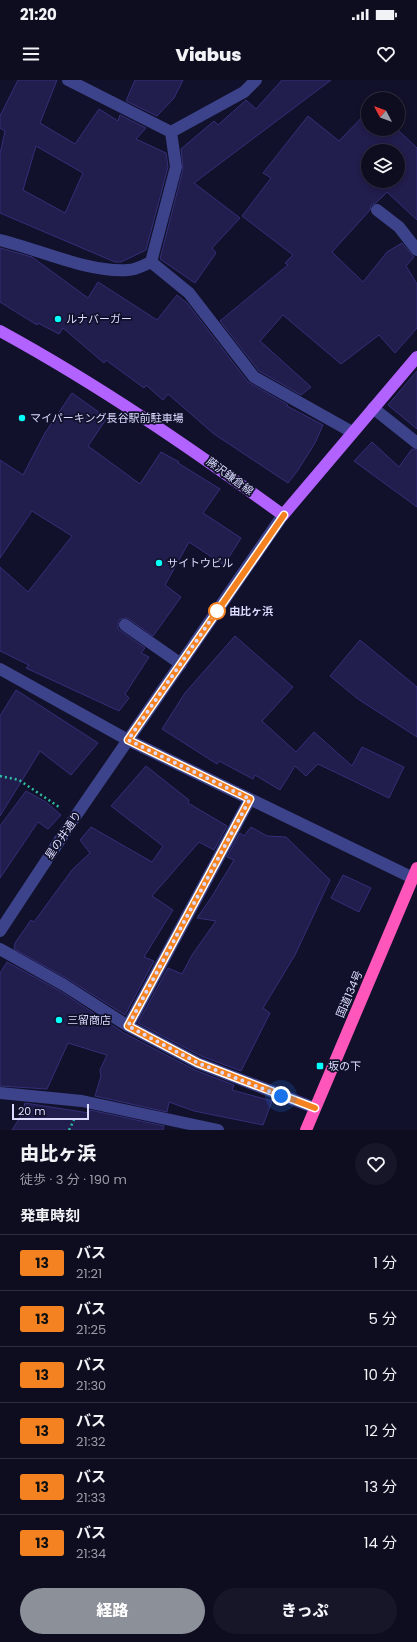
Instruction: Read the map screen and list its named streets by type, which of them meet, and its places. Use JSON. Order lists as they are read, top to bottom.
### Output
{
  "streets": {
    "highway": ["国道134号"],
    "main road": ["藤沢鎌倉線"],
    "street": ["星の井通り"]
  },
  "crossings": [
    ["藤沢鎌倉線", "星の井通り"]
  ],
  "places": {
    "other": [
      "ルナバーガー",
      "マイパーキング長谷駅前駐車場",
      "サイトウビル",
      "由比ヶ浜",
      "三留商店"
    ],
    "transit": ["坂の下"]
  },
  "lines": ["bus line 13"],
  "scale_bar": "20 m",
  "north": "top left",
  "page": {
    "status": "21:20",
    "header": "Viabus",
    "scale": "20 m",
    "heading": [
      ["由比ヶ浜", "徒歩 · 3 分 · 190 m"],
      "発車時刻"
    ],
    "list": [
      {
        "mark": "13",
        "name": "バス",
        "note": "21:21",
        "value": "1 分"
      },
      {
        "mark": "13",
        "name": "バス",
        "note": "21:25",
        "value": "5 分"
      },
      {
        "mark": "13",
        "name": "バス",
        "note": "21:30",
        "value": "10 分"
      },
      {
        "mark": "13",
        "name": "バス",
        "note": "21:32",
        "value": "12 分"
      },
      {
        "mark": "13",
        "name": "バス",
        "note": "21:33",
        "value": "13 分"
      },
      {
        "mark": "13",
        "name": "バス",
        "note": "21:34",
        "value": "14 分"
      }
    ],
    "buttons": ["経路", "きっぷ"]
  }
}
